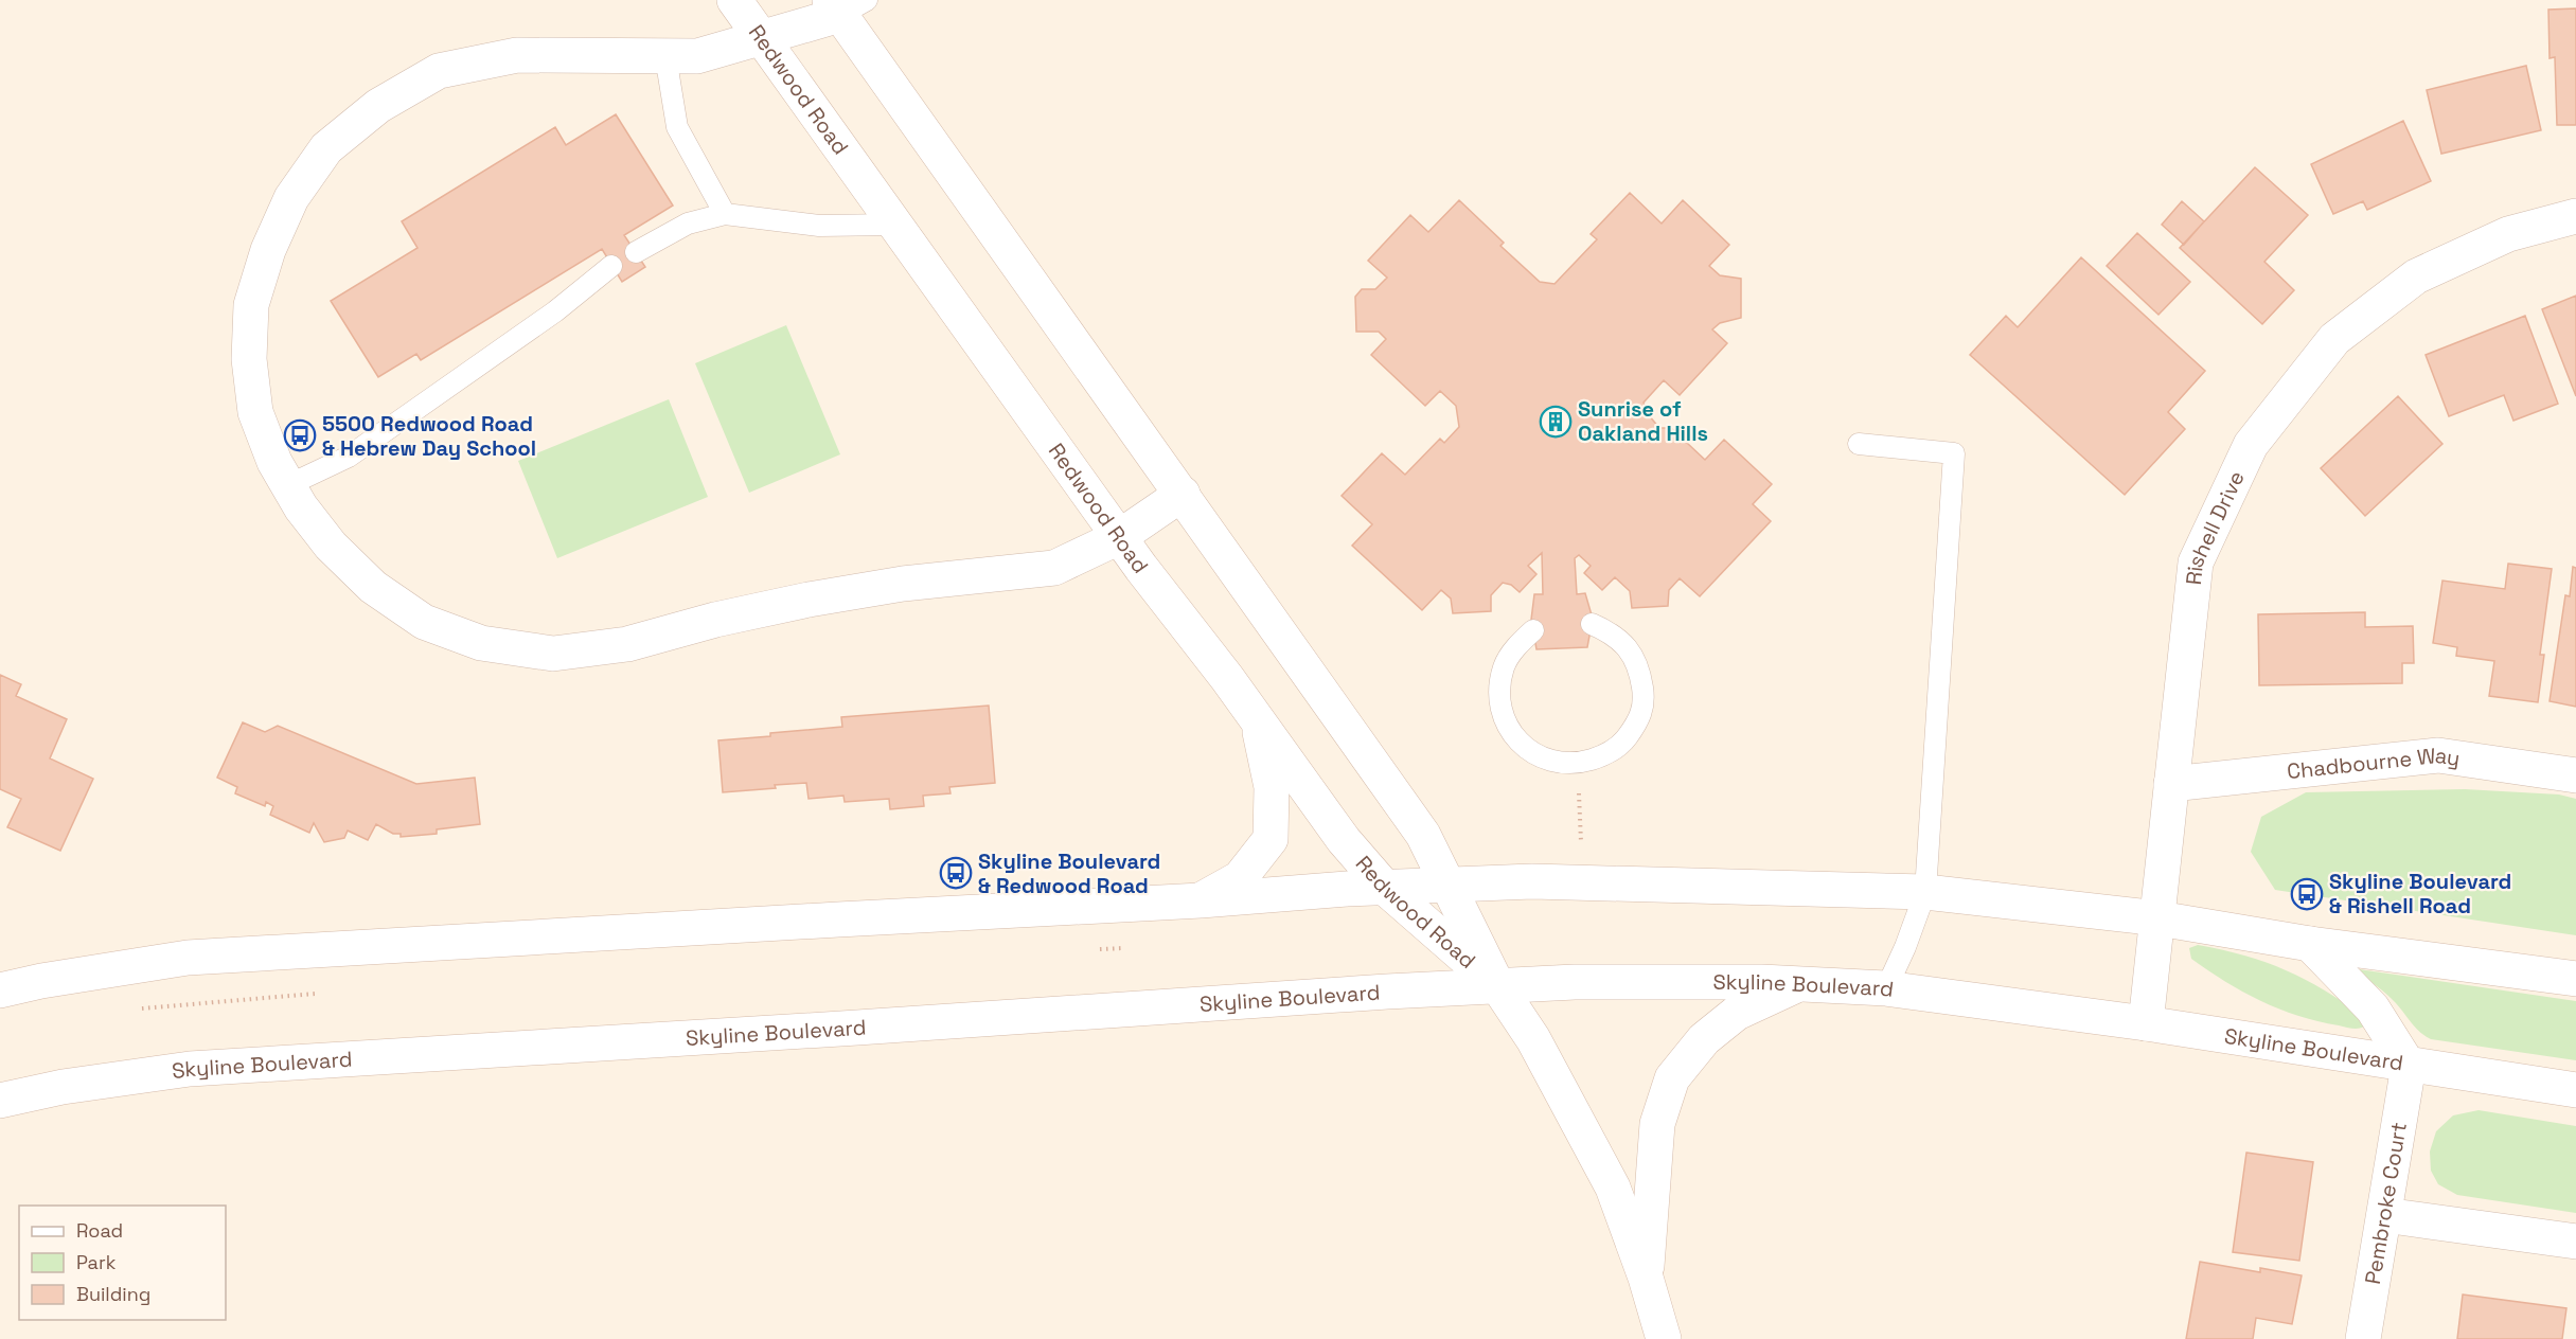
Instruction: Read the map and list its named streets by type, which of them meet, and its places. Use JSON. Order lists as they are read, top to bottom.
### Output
{
  "streets": {
    "main road": [
      "Redwood Road",
      "Rishell Drive",
      "Chadbourne Way",
      "Skyline Boulevard",
      "Pembroke Court"
    ]
  },
  "crossings": [
    ["Redwood Road", "Skyline Boulevard"],
    ["Rishell Drive", "Chadbourne Way"],
    ["Rishell Drive", "Skyline Boulevard"],
    ["Skyline Boulevard", "Pembroke Court"]
  ],
  "places": {
    "building": ["Sunrise of Oakland Hills"],
    "bus stop": ["5500 Redwood Road & Hebrew Day School", "Skyline Boulevard & Redwood Road", "Skyline Boulevard & Rishell Road"]
  },
  "legend": ["Road", "Park", "Building"]
}
